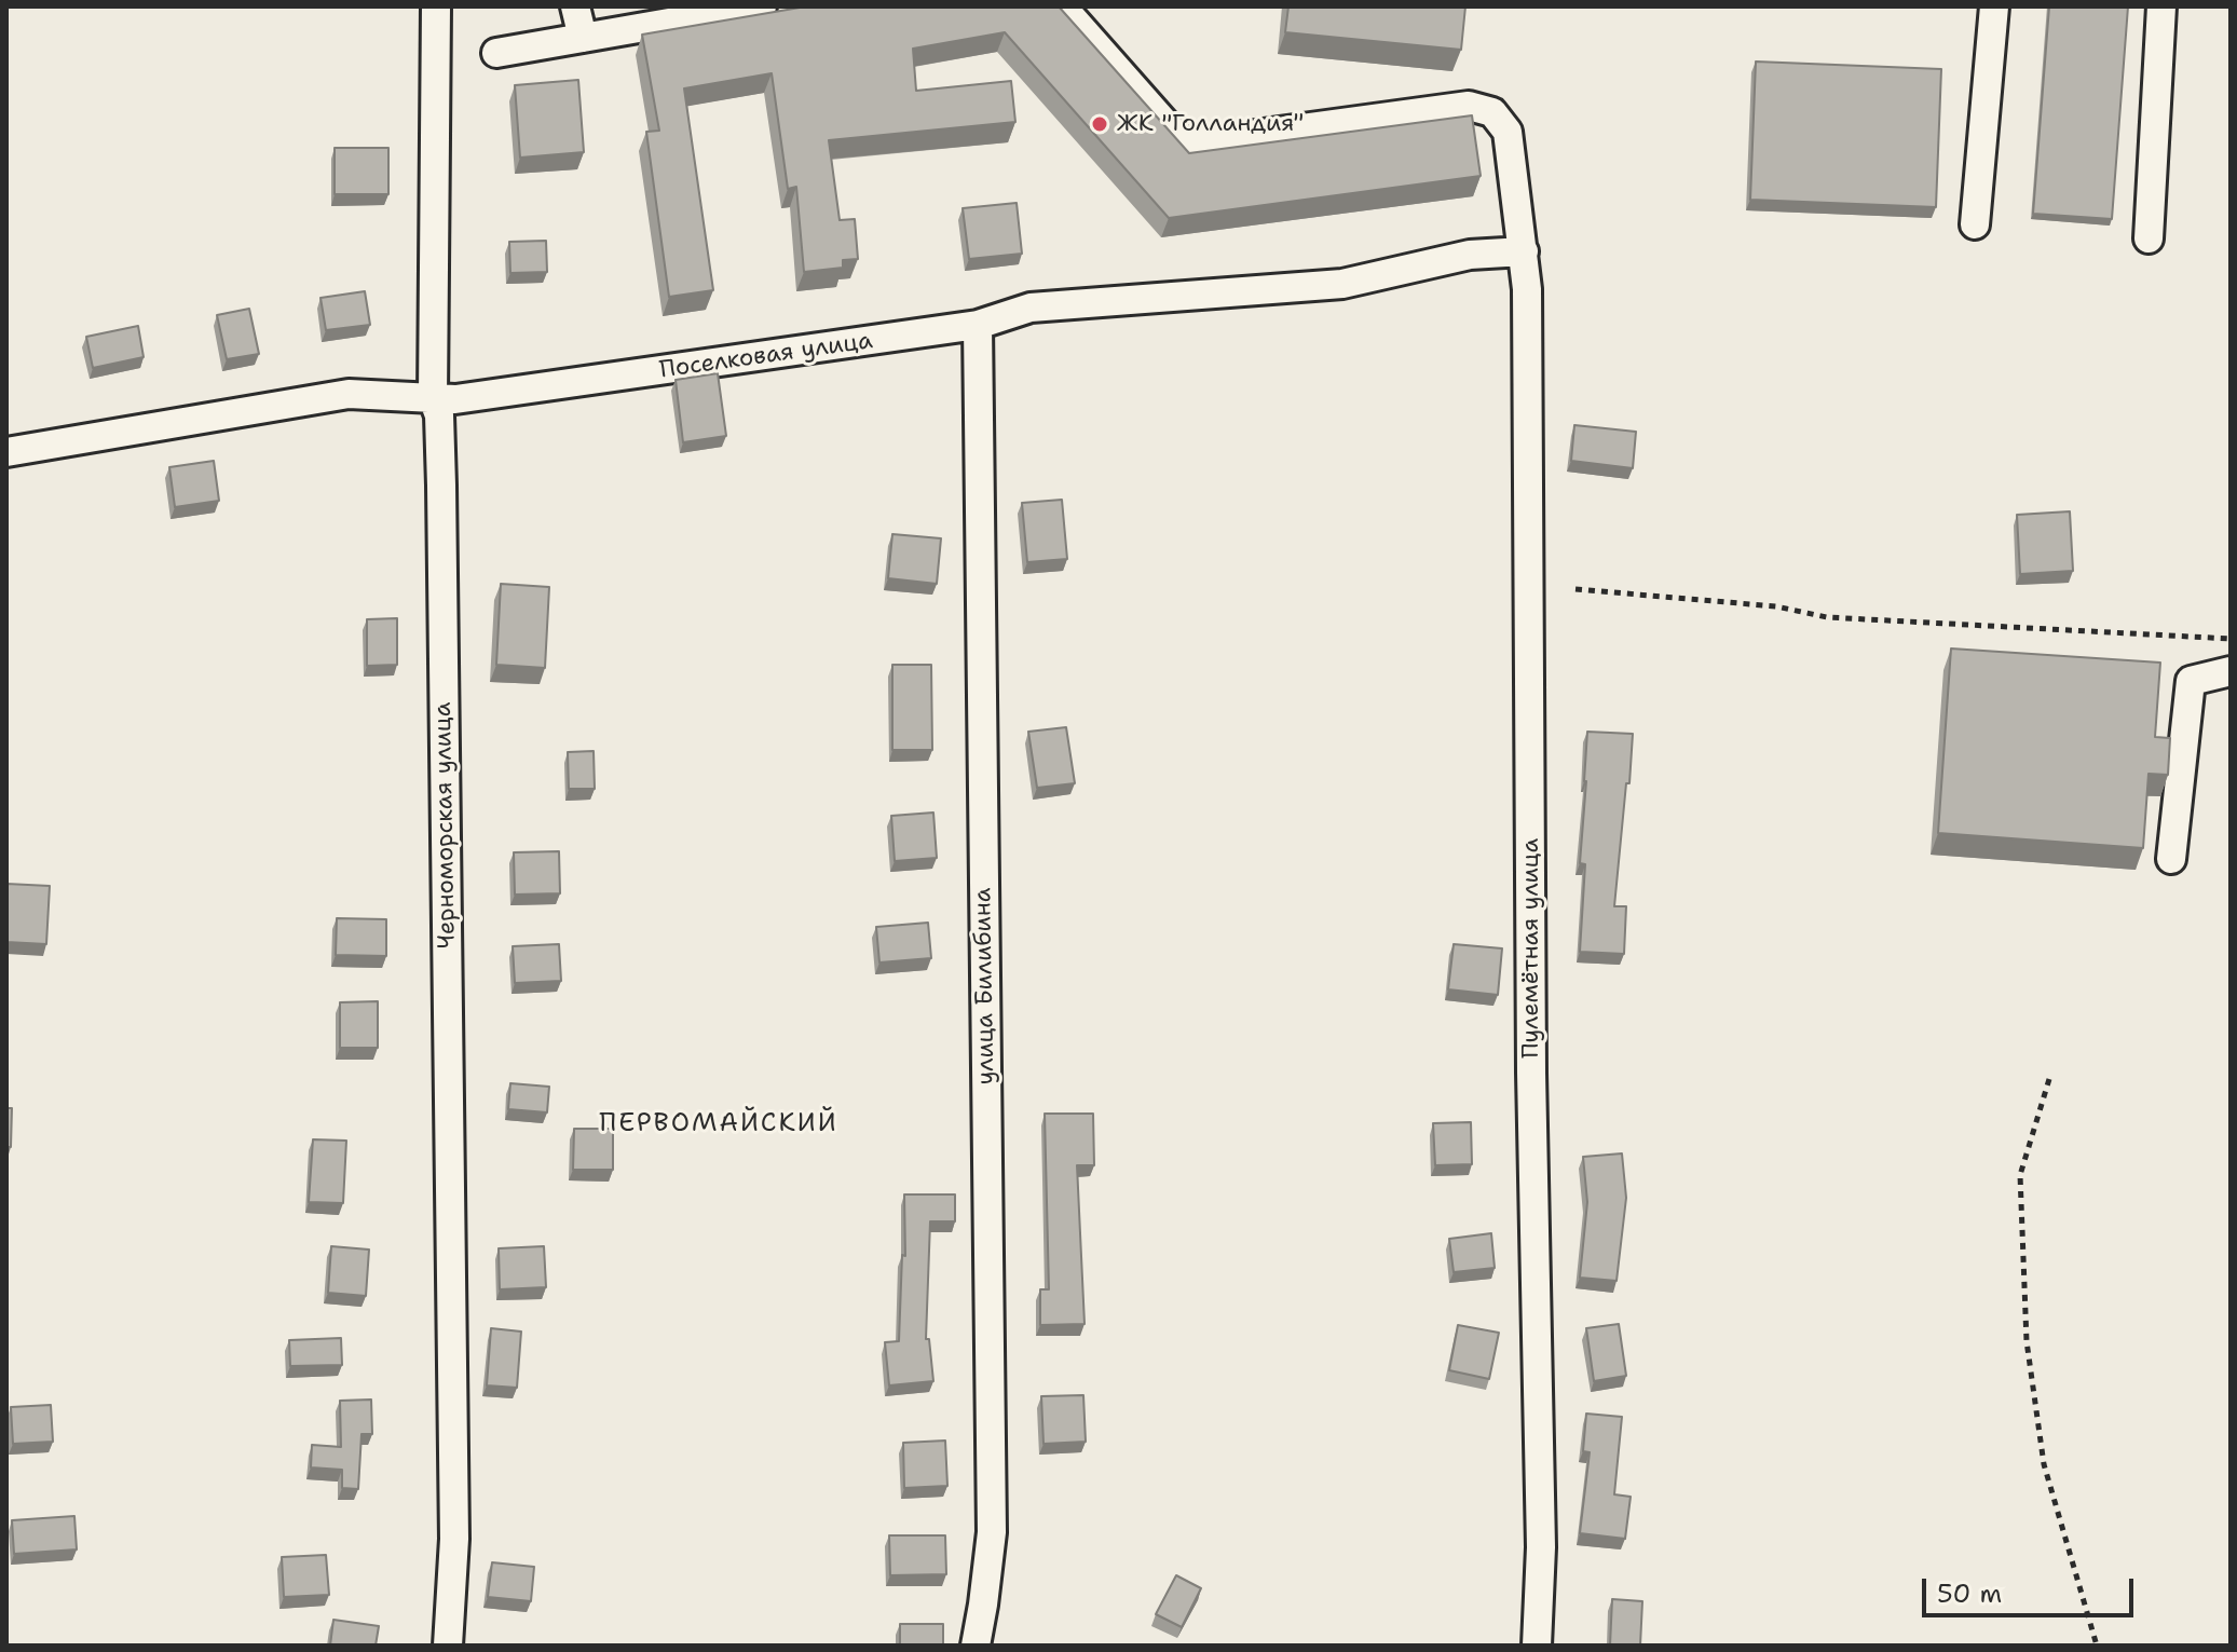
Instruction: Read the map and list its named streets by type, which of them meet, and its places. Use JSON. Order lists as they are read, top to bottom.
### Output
{
  "streets": {
    "street": [
      "Поселковая улица",
      "Черноморская улица",
      "Пулемётная улица",
      "улица Билибина"
    ]
  },
  "crossings": [
    ["Поселковая улица", "Черноморская улица"],
    ["Поселковая улица", "Пулемётная улица"],
    ["Поселковая улица", "улица Билибина"]
  ],
  "districts": ["ПЕРВОМАЙСКИЙ"],
  "places": ["ЖК \"Голландия\""],
  "scale_bar": "50 m"
}
